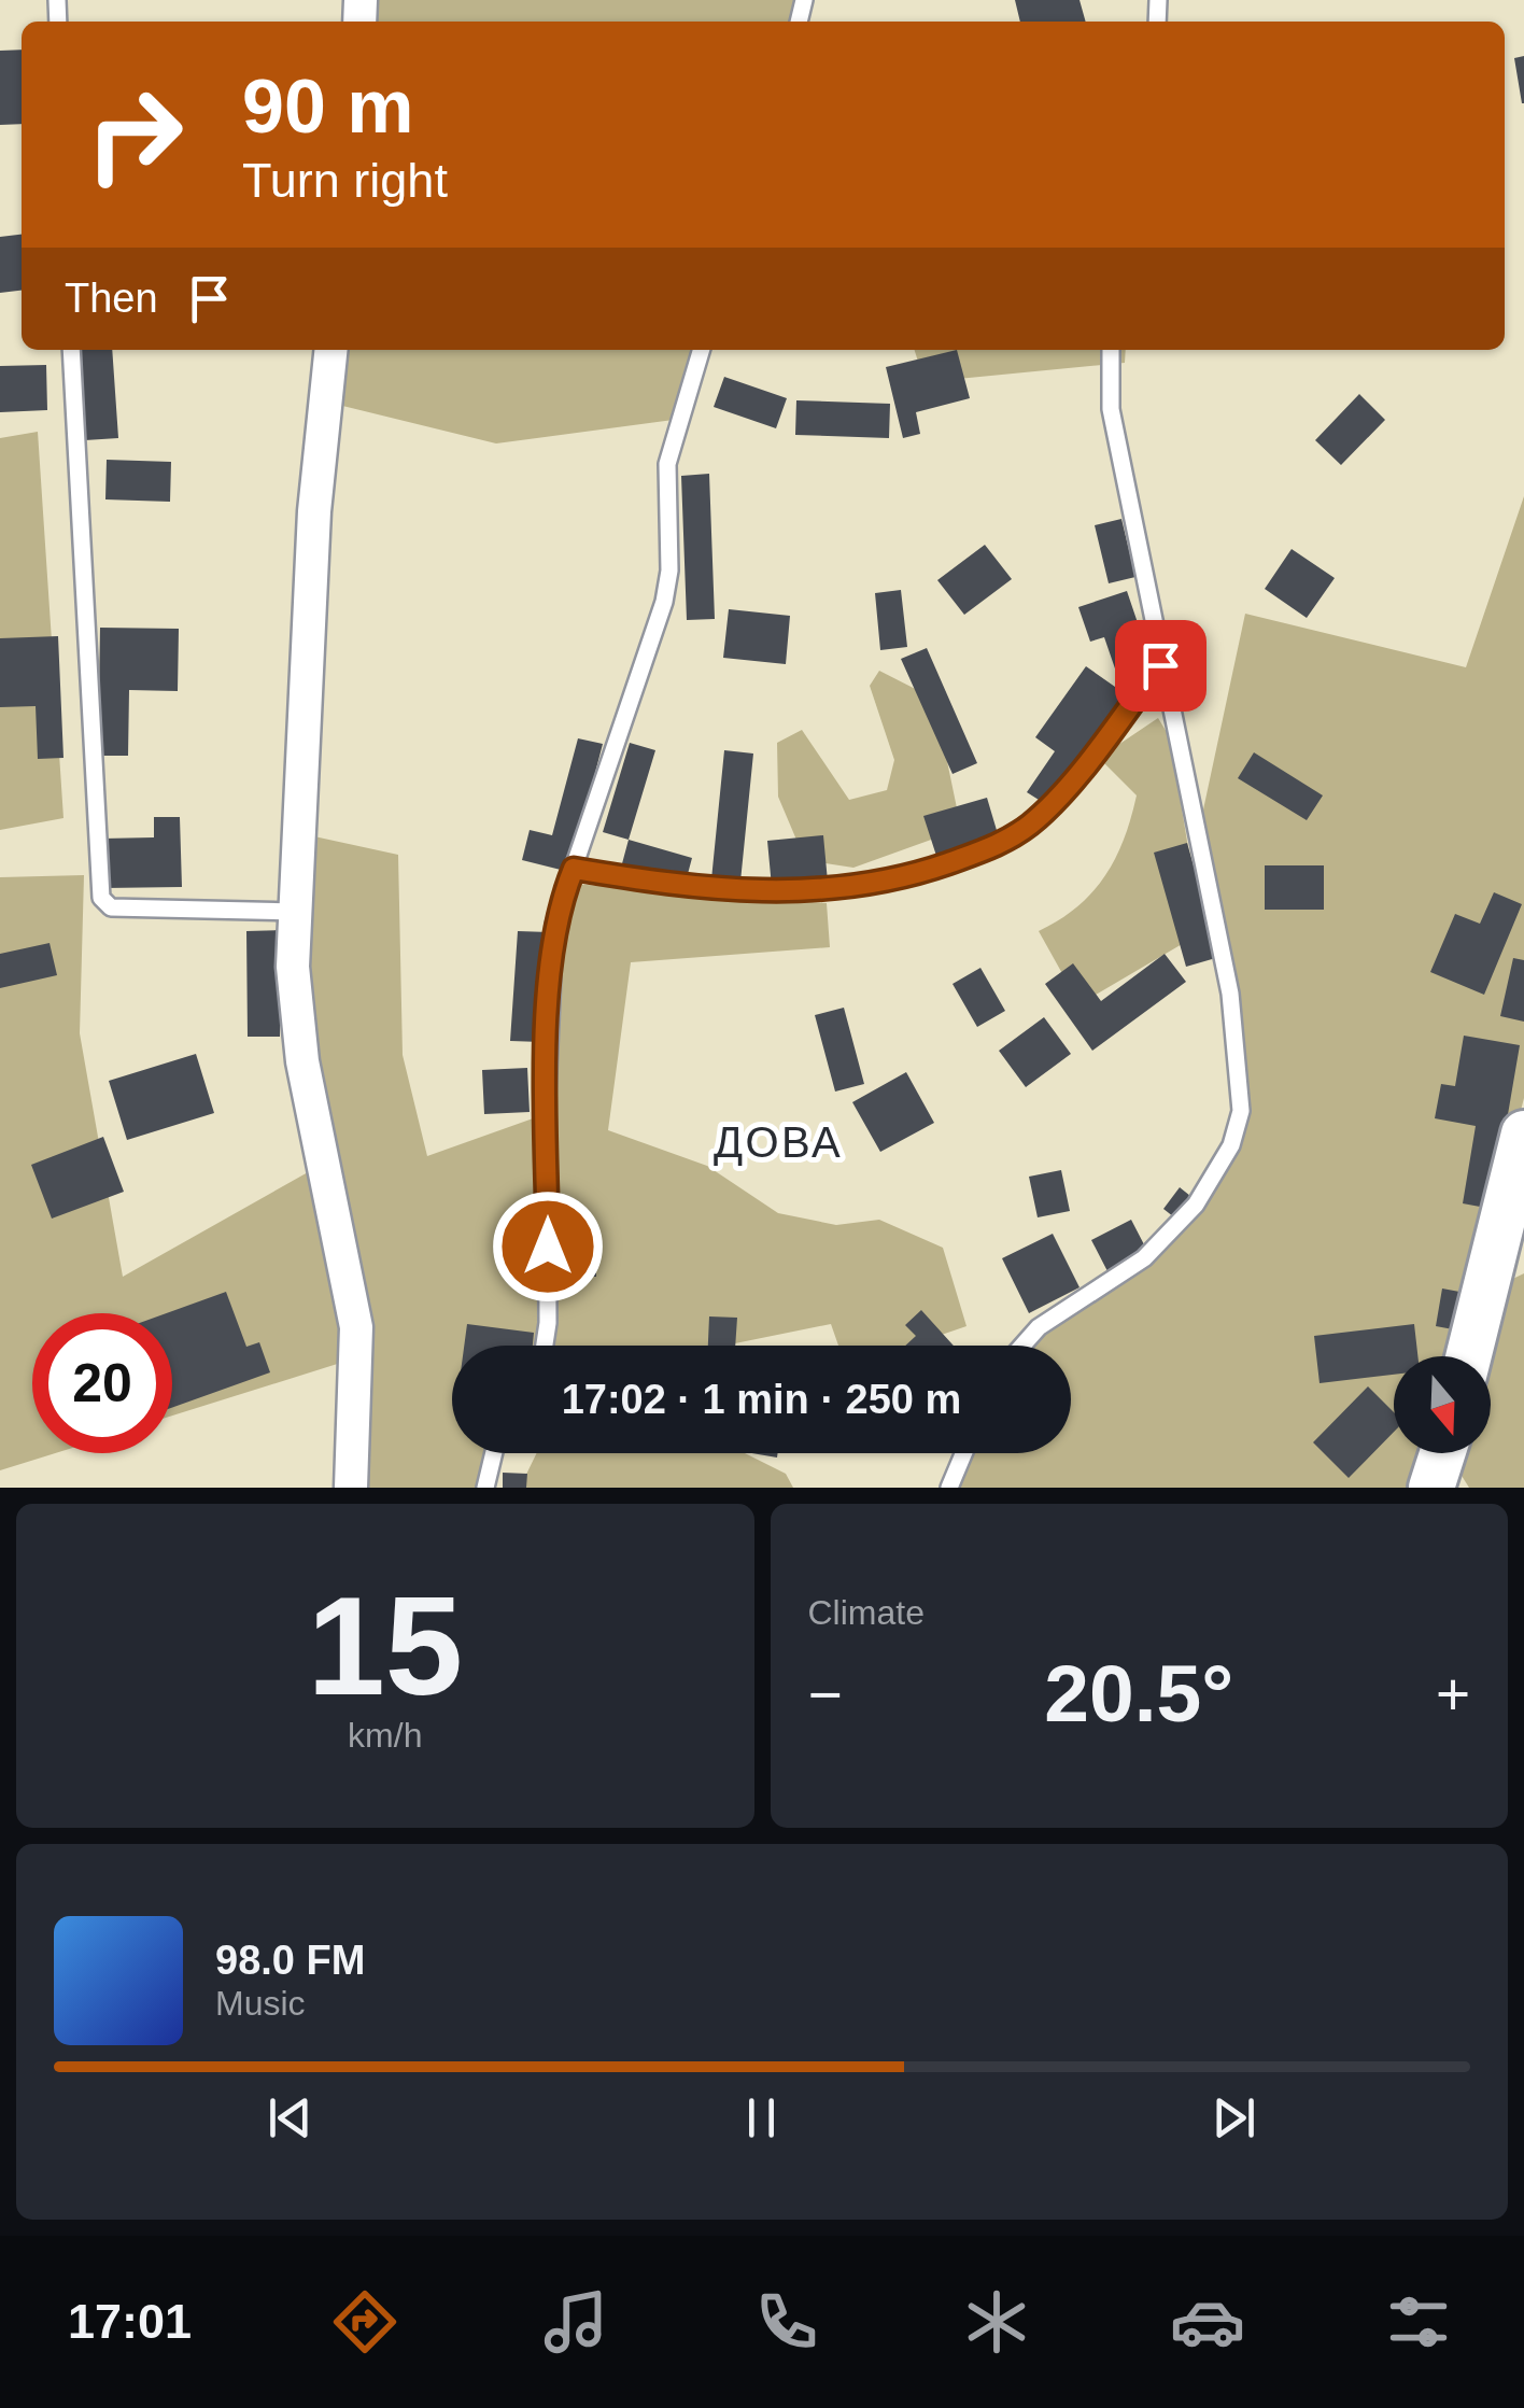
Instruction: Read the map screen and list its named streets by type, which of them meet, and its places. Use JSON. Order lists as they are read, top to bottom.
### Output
{
  "districts": ["ДОВА"],
  "north": "bottom",
  "page": {
    "turn": ["90 m", "Turn right"],
    "then": "Then",
    "limit": "20",
    "trip": "17:02 · 1 min · 250 m",
    "tile": [
      ["15", "km/h"],
      "Climate"
    ],
    "heat": ["−", "20.5°", "+"],
    "song": ["98.0 FM", "Music"],
    "tabs": "17:01"
  }
}
